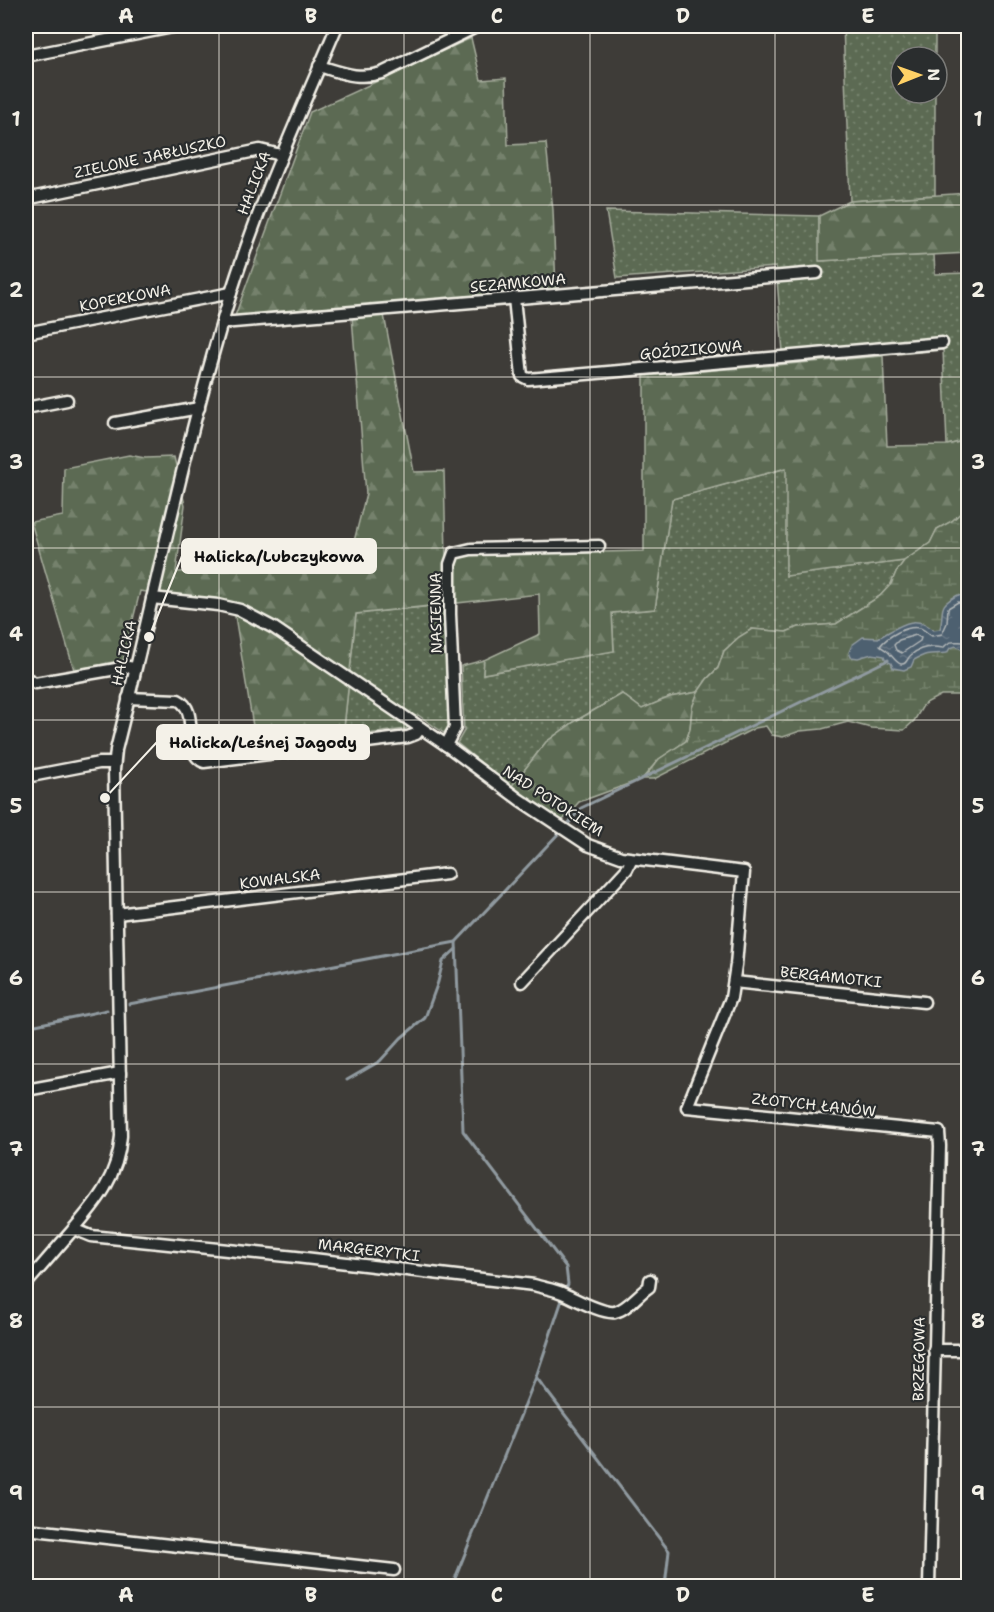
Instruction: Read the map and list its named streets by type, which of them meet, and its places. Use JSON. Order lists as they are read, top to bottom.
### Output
{
  "streets": {
    "street": [
      "ZIELONE JABŁUSZKO",
      "HALICKA",
      "SEZAMKOWA",
      "KOPERKOWA",
      "GOŹDZIKOWA",
      "NASIENNA",
      "NAD POTOKIEM",
      "KOWALSKA",
      "BERGAMOTKI",
      "ZŁOTYCH ŁANÓW",
      "MARGERYTKI",
      "BRZEGOWA"
    ]
  },
  "crossings": [
    ["ZIELONE JABŁUSZKO", "HALICKA"],
    ["HALICKA", "SEZAMKOWA"],
    ["HALICKA", "KOPERKOWA"],
    ["HALICKA", "NAD POTOKIEM"],
    ["HALICKA", "KOWALSKA"],
    ["HALICKA", "MARGERYTKI"],
    ["SEZAMKOWA", "GOŹDZIKOWA"],
    ["NASIENNA", "NAD POTOKIEM"],
    ["NAD POTOKIEM", "BERGAMOTKI"],
    ["NAD POTOKIEM", "ZŁOTYCH ŁANÓW"],
    ["ZŁOTYCH ŁANÓW", "BRZEGOWA"]
  ],
  "places": ["Halicka/Lubczykowa", "Halicka/Leśnej Jagody"],
  "north": "right",
  "grid": {
    "columns": [
      "A",
      "B",
      "C",
      "D",
      "E"
    ],
    "rows": [
      "1",
      "2",
      "3",
      "4",
      "5",
      "6",
      "7",
      "8",
      "9"
    ]
  }
}
